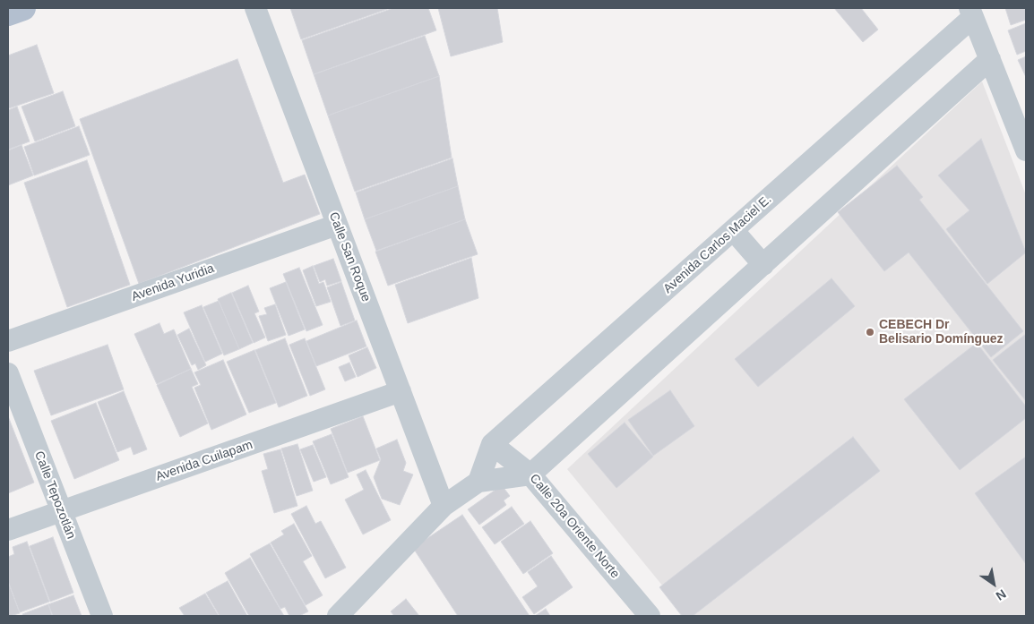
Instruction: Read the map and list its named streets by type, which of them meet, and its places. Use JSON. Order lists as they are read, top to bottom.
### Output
{
  "streets": {
    "street": [
      "Avenida Carlos Maciel E.",
      "Calle San Roque",
      "Avenida Yuridia",
      "Avenida Cuilapam",
      "Calle Tepozotlán",
      "Calle 20a Oriente Norte"
    ]
  },
  "crossings": [
    ["Avenida Carlos Maciel E.", "Calle 20a Oriente Norte"],
    ["Calle San Roque", "Avenida Yuridia"],
    ["Calle San Roque", "Avenida Cuilapam"],
    ["Avenida Cuilapam", "Calle Tepozotlán"]
  ],
  "places": ["CEBECH Dr Belisario Domínguez"],
  "north": "bottom right"
}
